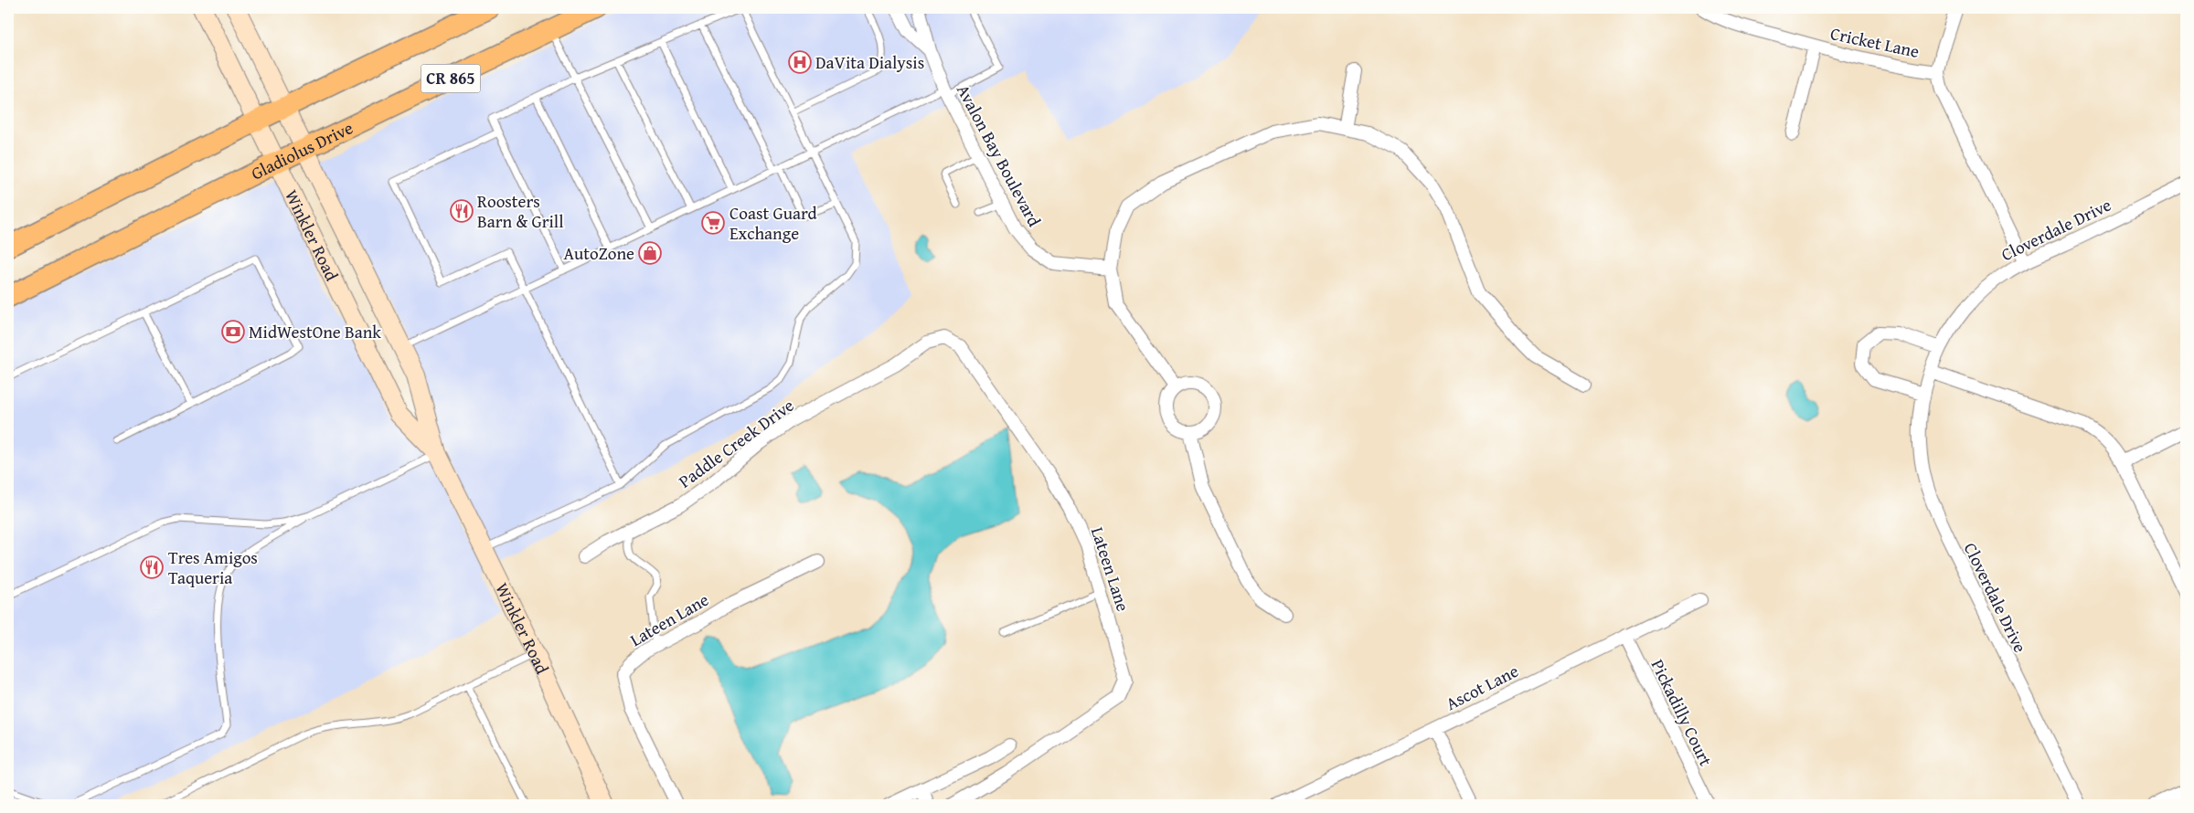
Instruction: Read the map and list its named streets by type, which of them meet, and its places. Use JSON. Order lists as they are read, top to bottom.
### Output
{
  "streets": {
    "main road": ["CR 865", "Gladiolus Drive"],
    "street": [
      "Cricket Lane",
      "Avalon Bay Boulevard",
      "Cloverdale Drive",
      "Winkler Road",
      "Paddle Creek Drive",
      "Lateen Lane",
      "Ascot Lane",
      "Pickadilly Court"
    ]
  },
  "crossings": [
    ["Cricket Lane", "Cloverdale Drive"],
    ["CR 865", "Winkler Road"],
    ["Gladiolus Drive", "Winkler Road"],
    ["Paddle Creek Drive", "Lateen Lane"],
    ["Ascot Lane", "Pickadilly Court"]
  ],
  "places": {
    "hospital": ["DaVita Dialysis"],
    "restaurant": ["Roosters Barn & Grill", "Tres Amigos Taqueria"],
    "supermarket": ["Coast Guard Exchange"],
    "shop": ["AutoZone"],
    "bank": ["MidWestOne Bank"]
  }
}
